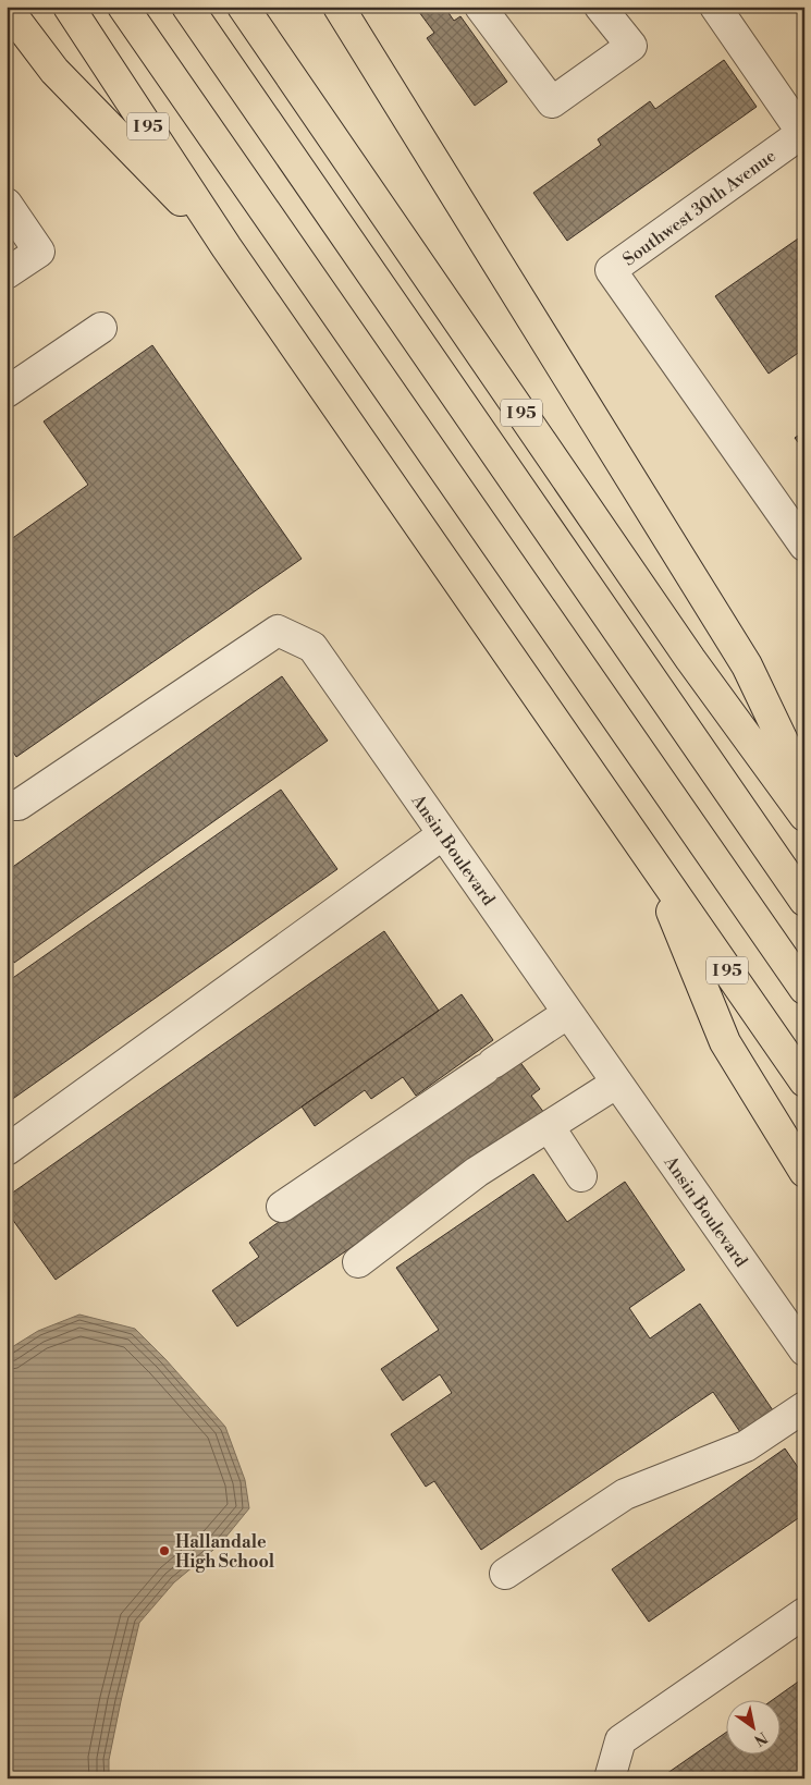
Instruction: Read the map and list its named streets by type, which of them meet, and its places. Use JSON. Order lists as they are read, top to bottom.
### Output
{
  "streets": {
    "highway": ["I 95"],
    "street": ["Southwest 30th Avenue", "Ansin Boulevard"]
  },
  "places": ["Hallandale High School"],
  "north": "bottom right"
}
